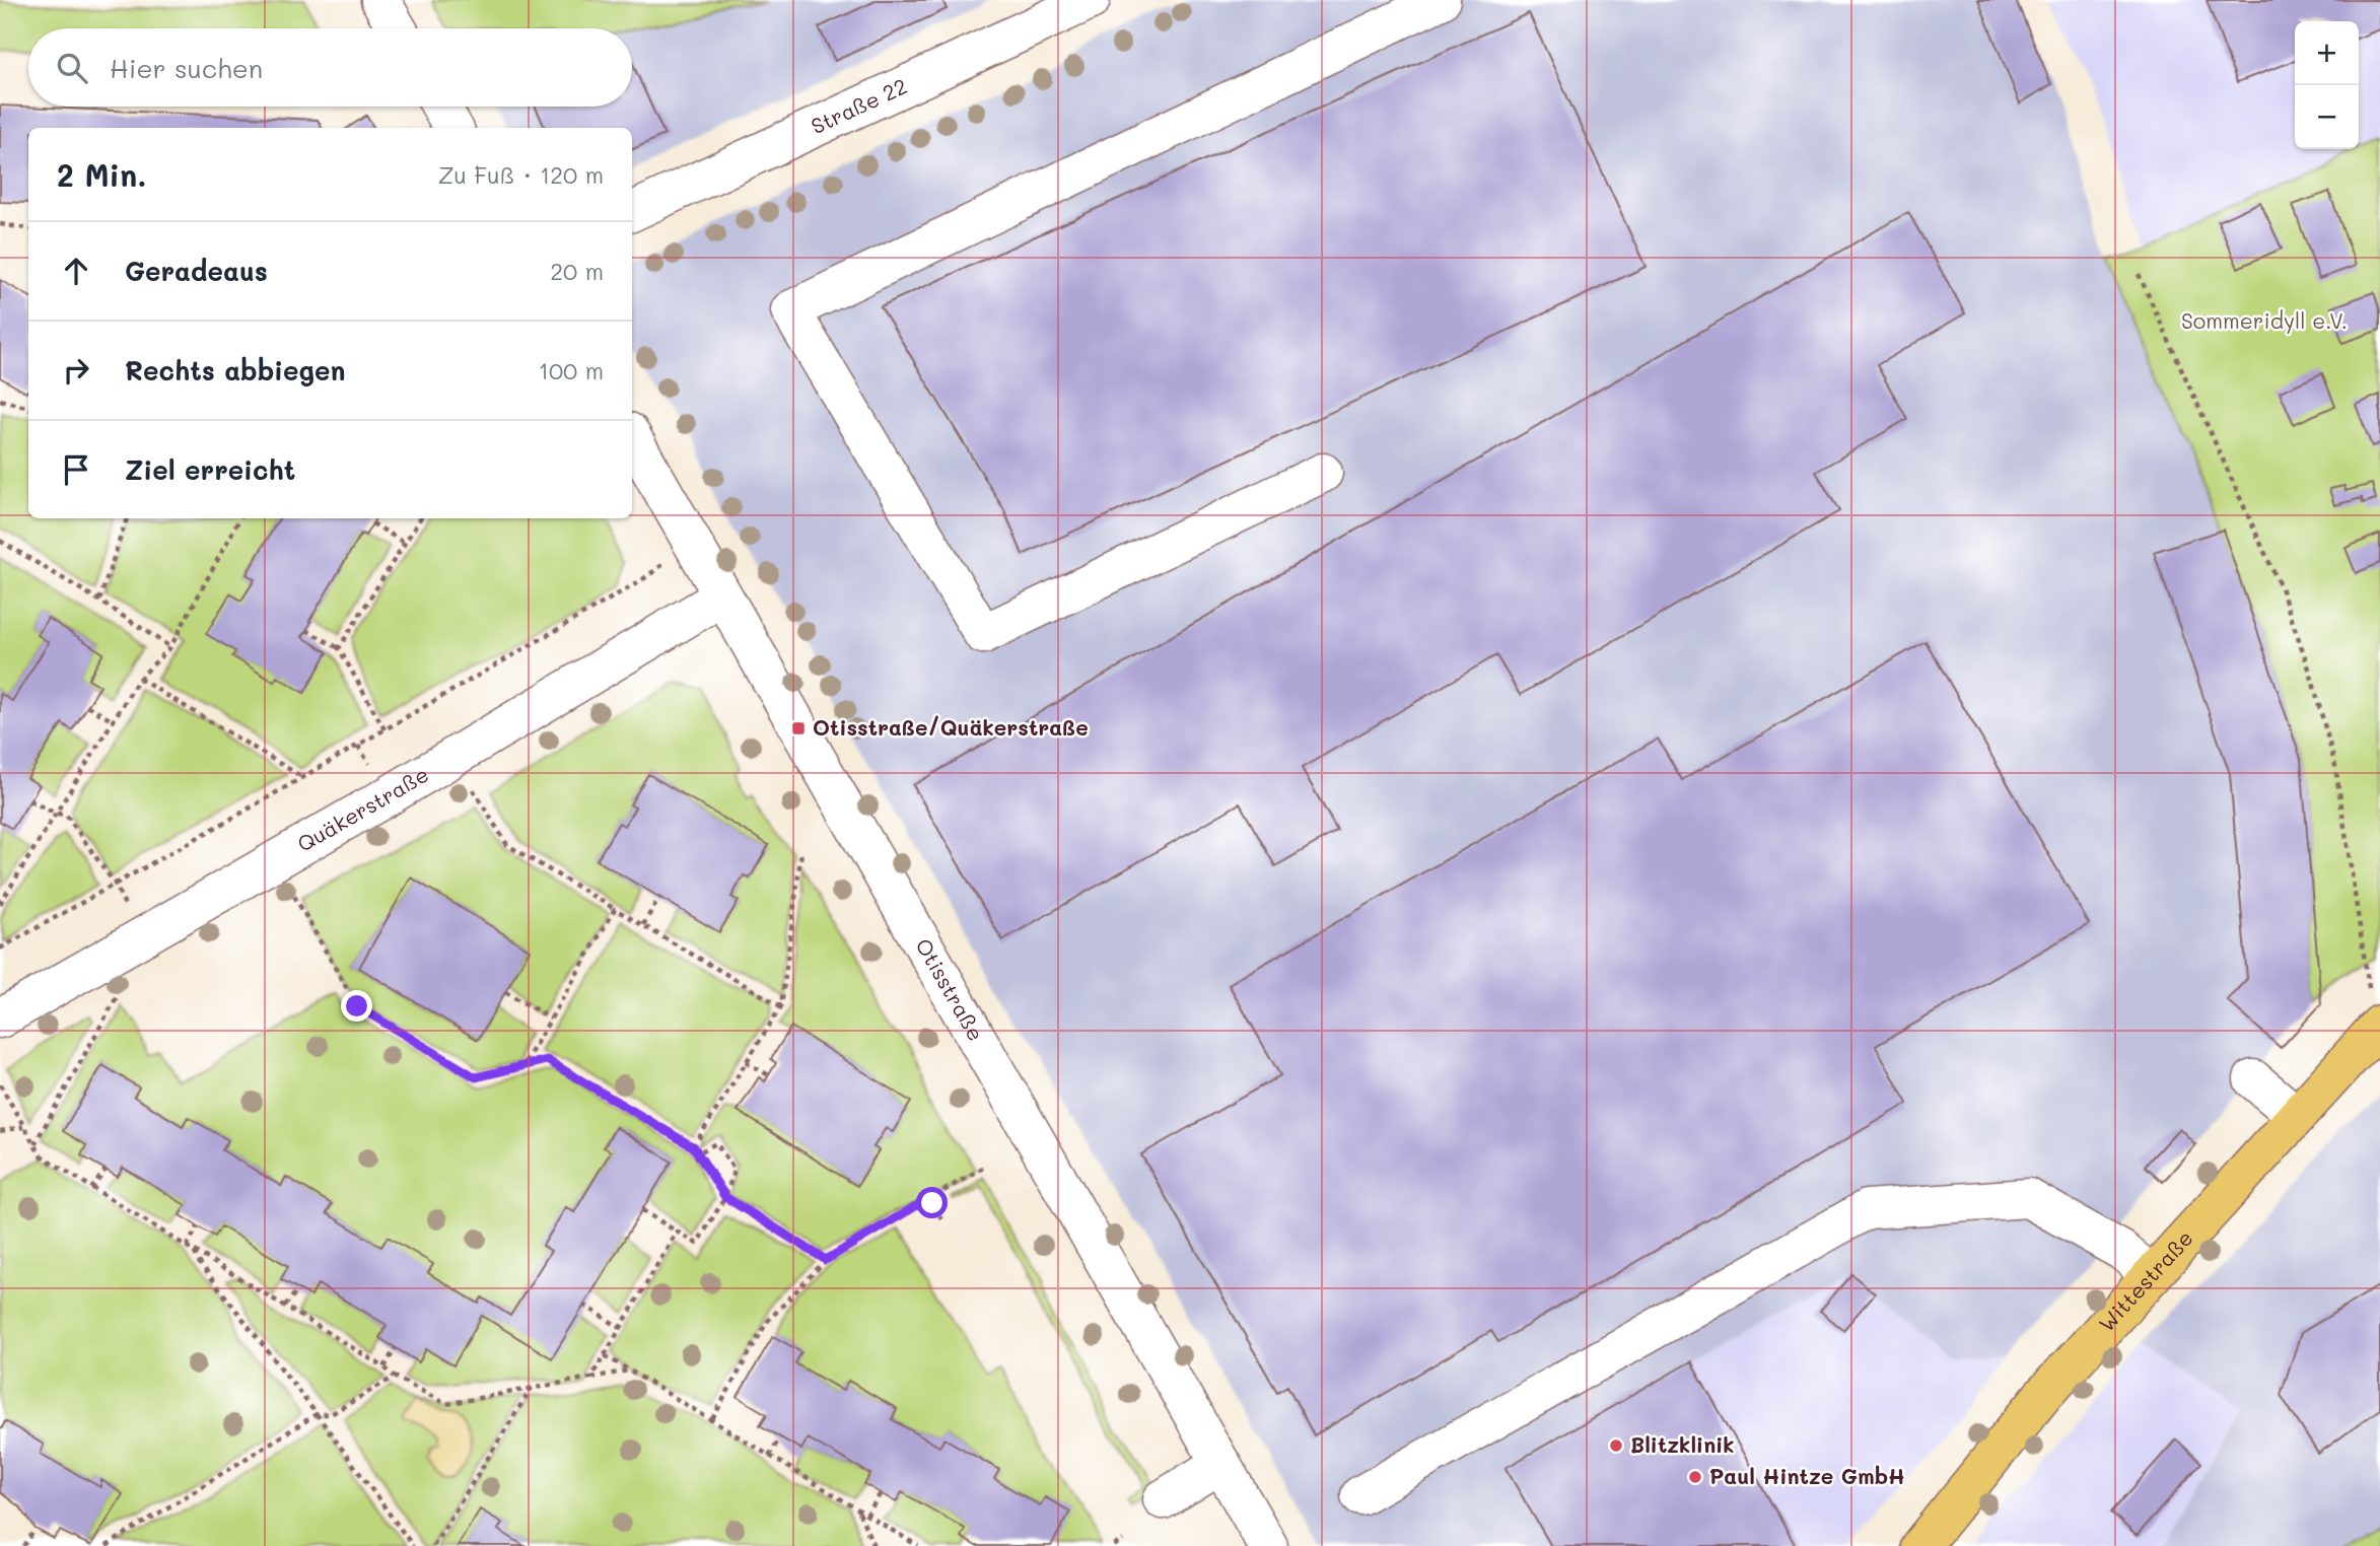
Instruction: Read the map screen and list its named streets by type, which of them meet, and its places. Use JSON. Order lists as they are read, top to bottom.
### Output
{
  "streets": {
    "main road": ["Wittestraße"],
    "street": ["Straße 22", "Quäkerstraße", "Otisstraße"]
  },
  "crossings": [
    ["Quäkerstraße", "Otisstraße"]
  ],
  "parks": ["Sommeridyll e.V."],
  "places": {
    "transit": ["Otisstraße/Quäkerstraße"],
    "other": ["Blitzklinik", "Paul Hintze GmbH"]
  },
  "page": {
    "map_buttons": ["+", "−"],
    "search": "Hier suchen",
    "heading": ["2 Min.", "Zu Fuß · 120 m"],
    "list": [
      ["Geradeaus", "20 m"],
      ["Rechts abbiegen", "100 m"],
      "Ziel erreicht"
    ]
  }
}
